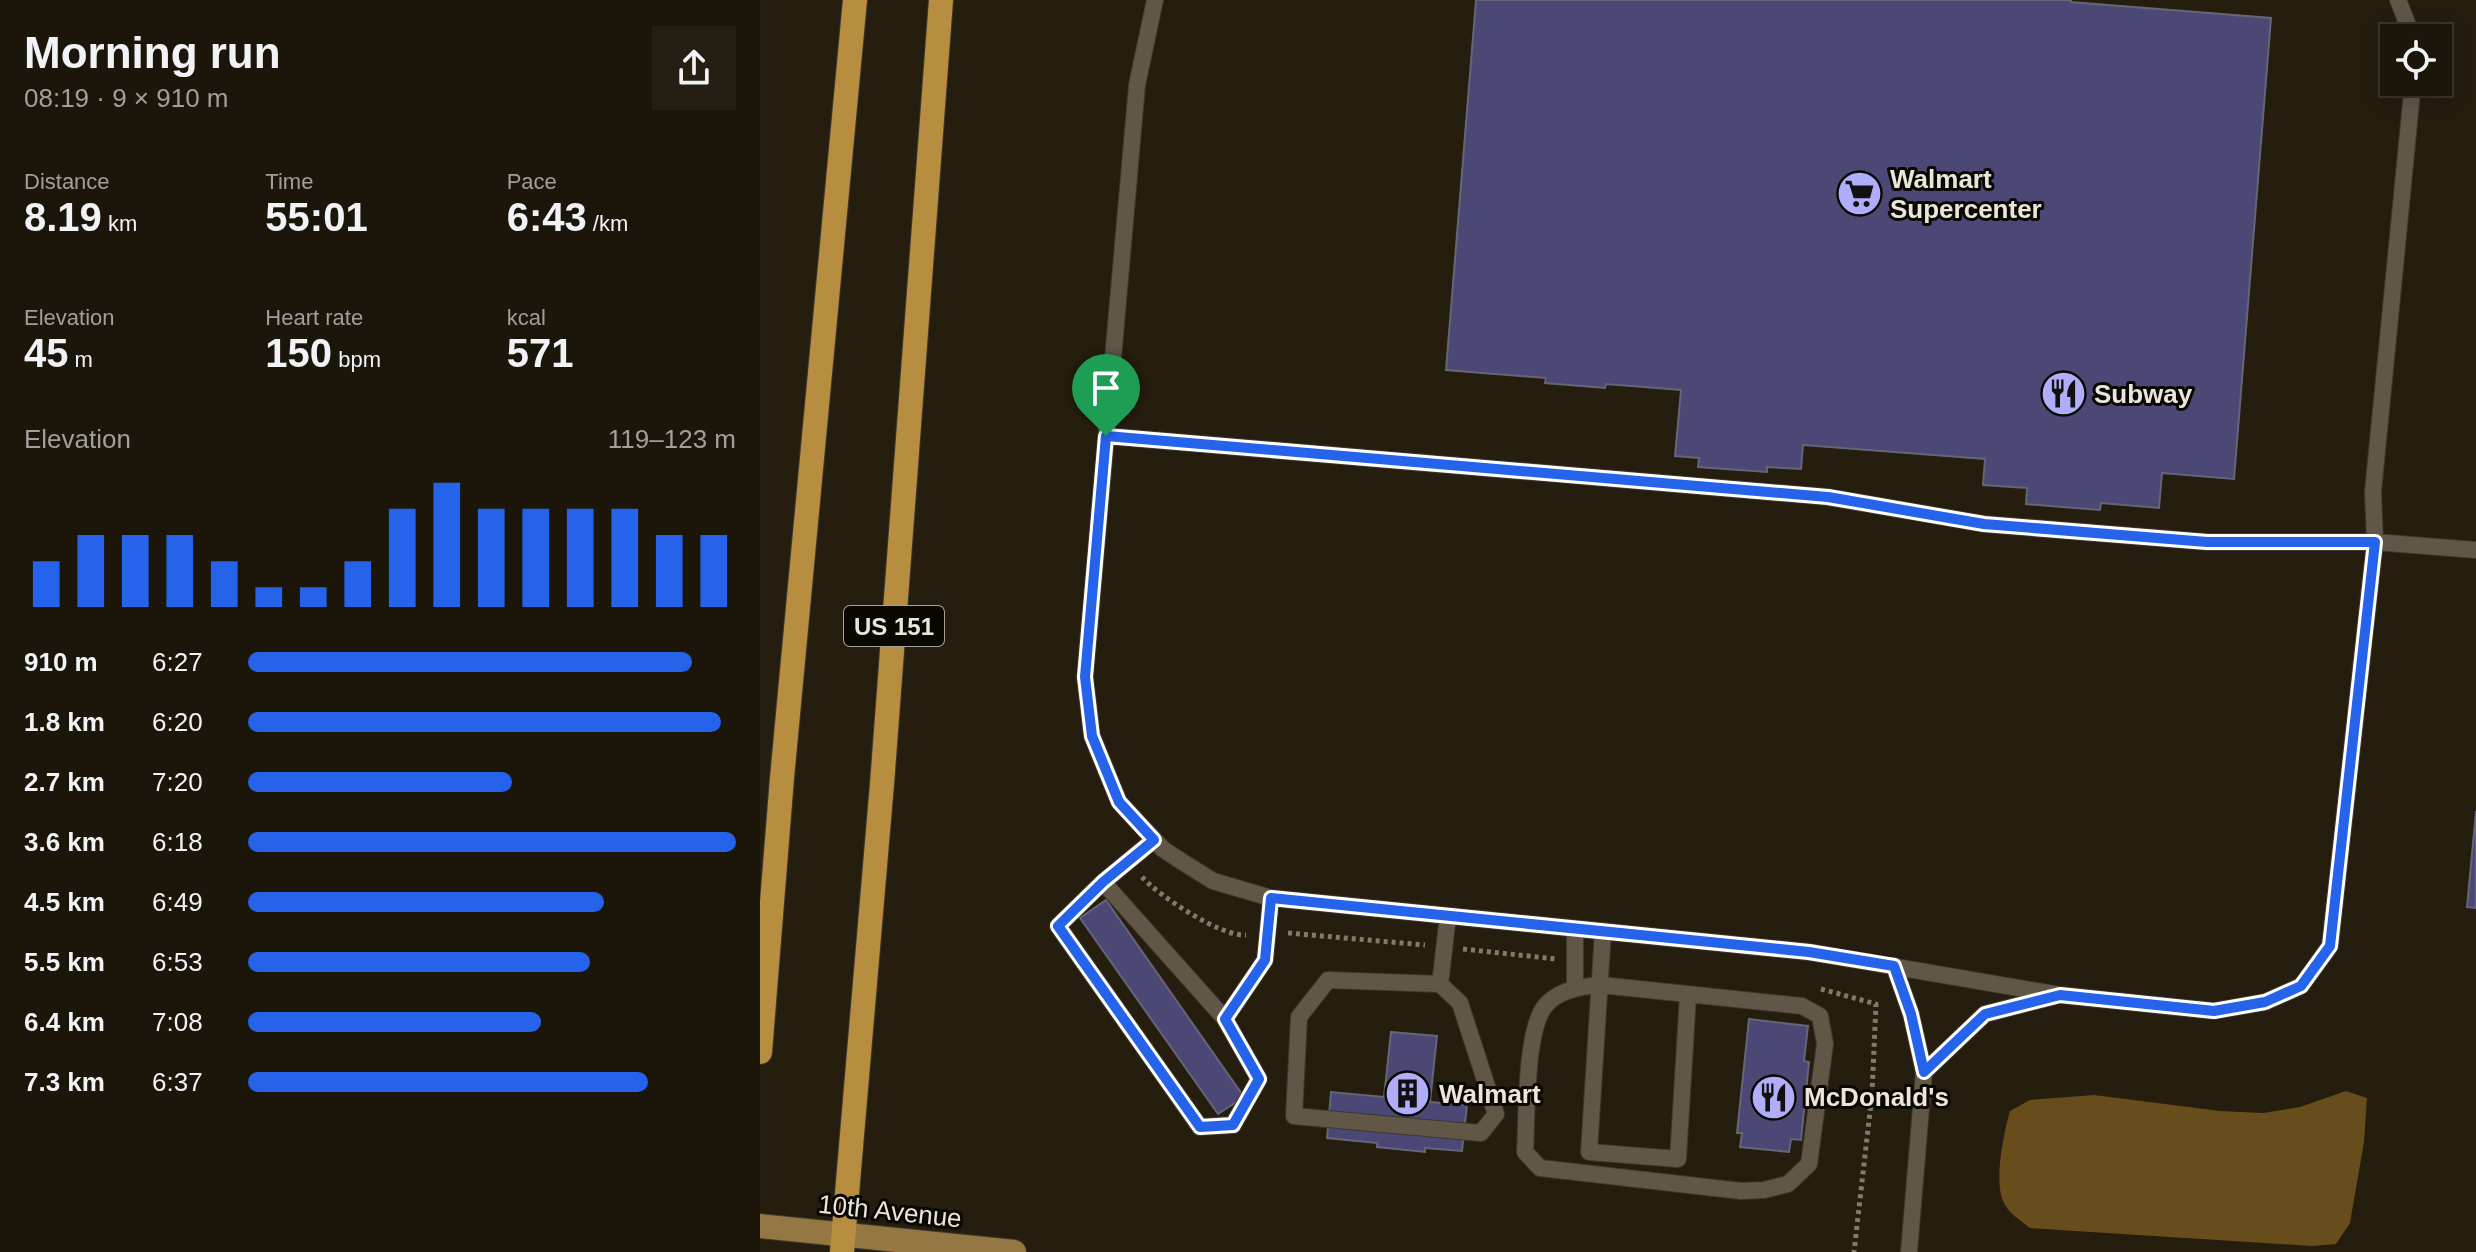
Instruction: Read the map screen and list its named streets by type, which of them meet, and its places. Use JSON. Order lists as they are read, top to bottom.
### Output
{
  "streets": {
    "highway": ["US 151"],
    "main road": ["10th Avenue"]
  },
  "crossings": [
    ["US 151", "10th Avenue"]
  ],
  "places": {
    "supermarket": ["Walmart Supercenter"],
    "restaurant": ["Subway", "McDonald's"],
    "building": ["Walmart"]
  },
  "page": {
    "heading": ["Morning run", "08:19 · 9 × 910 m"],
    "stats": [
      ["Distance", "8.19 km"],
      ["Time", "55:01"],
      ["Pace", "6:43 /km"],
      ["Elevation", "45 m"],
      ["Heart rate", "150 bpm"],
      ["kcal", "571"]
    ],
    "chart": ["Elevation", "119–123 m"],
    "list": [
      {
        "name": "910 m",
        "note": "6:27"
      },
      {
        "name": "1.8 km",
        "note": "6:20"
      },
      {
        "name": "2.7 km",
        "note": "7:20"
      },
      {
        "name": "3.6 km",
        "note": "6:18"
      },
      {
        "name": "4.5 km",
        "note": "6:49"
      },
      {
        "name": "5.5 km",
        "note": "6:53"
      },
      {
        "name": "6.4 km",
        "note": "7:08"
      },
      {
        "name": "7.3 km",
        "note": "6:37"
      }
    ]
  }
}
